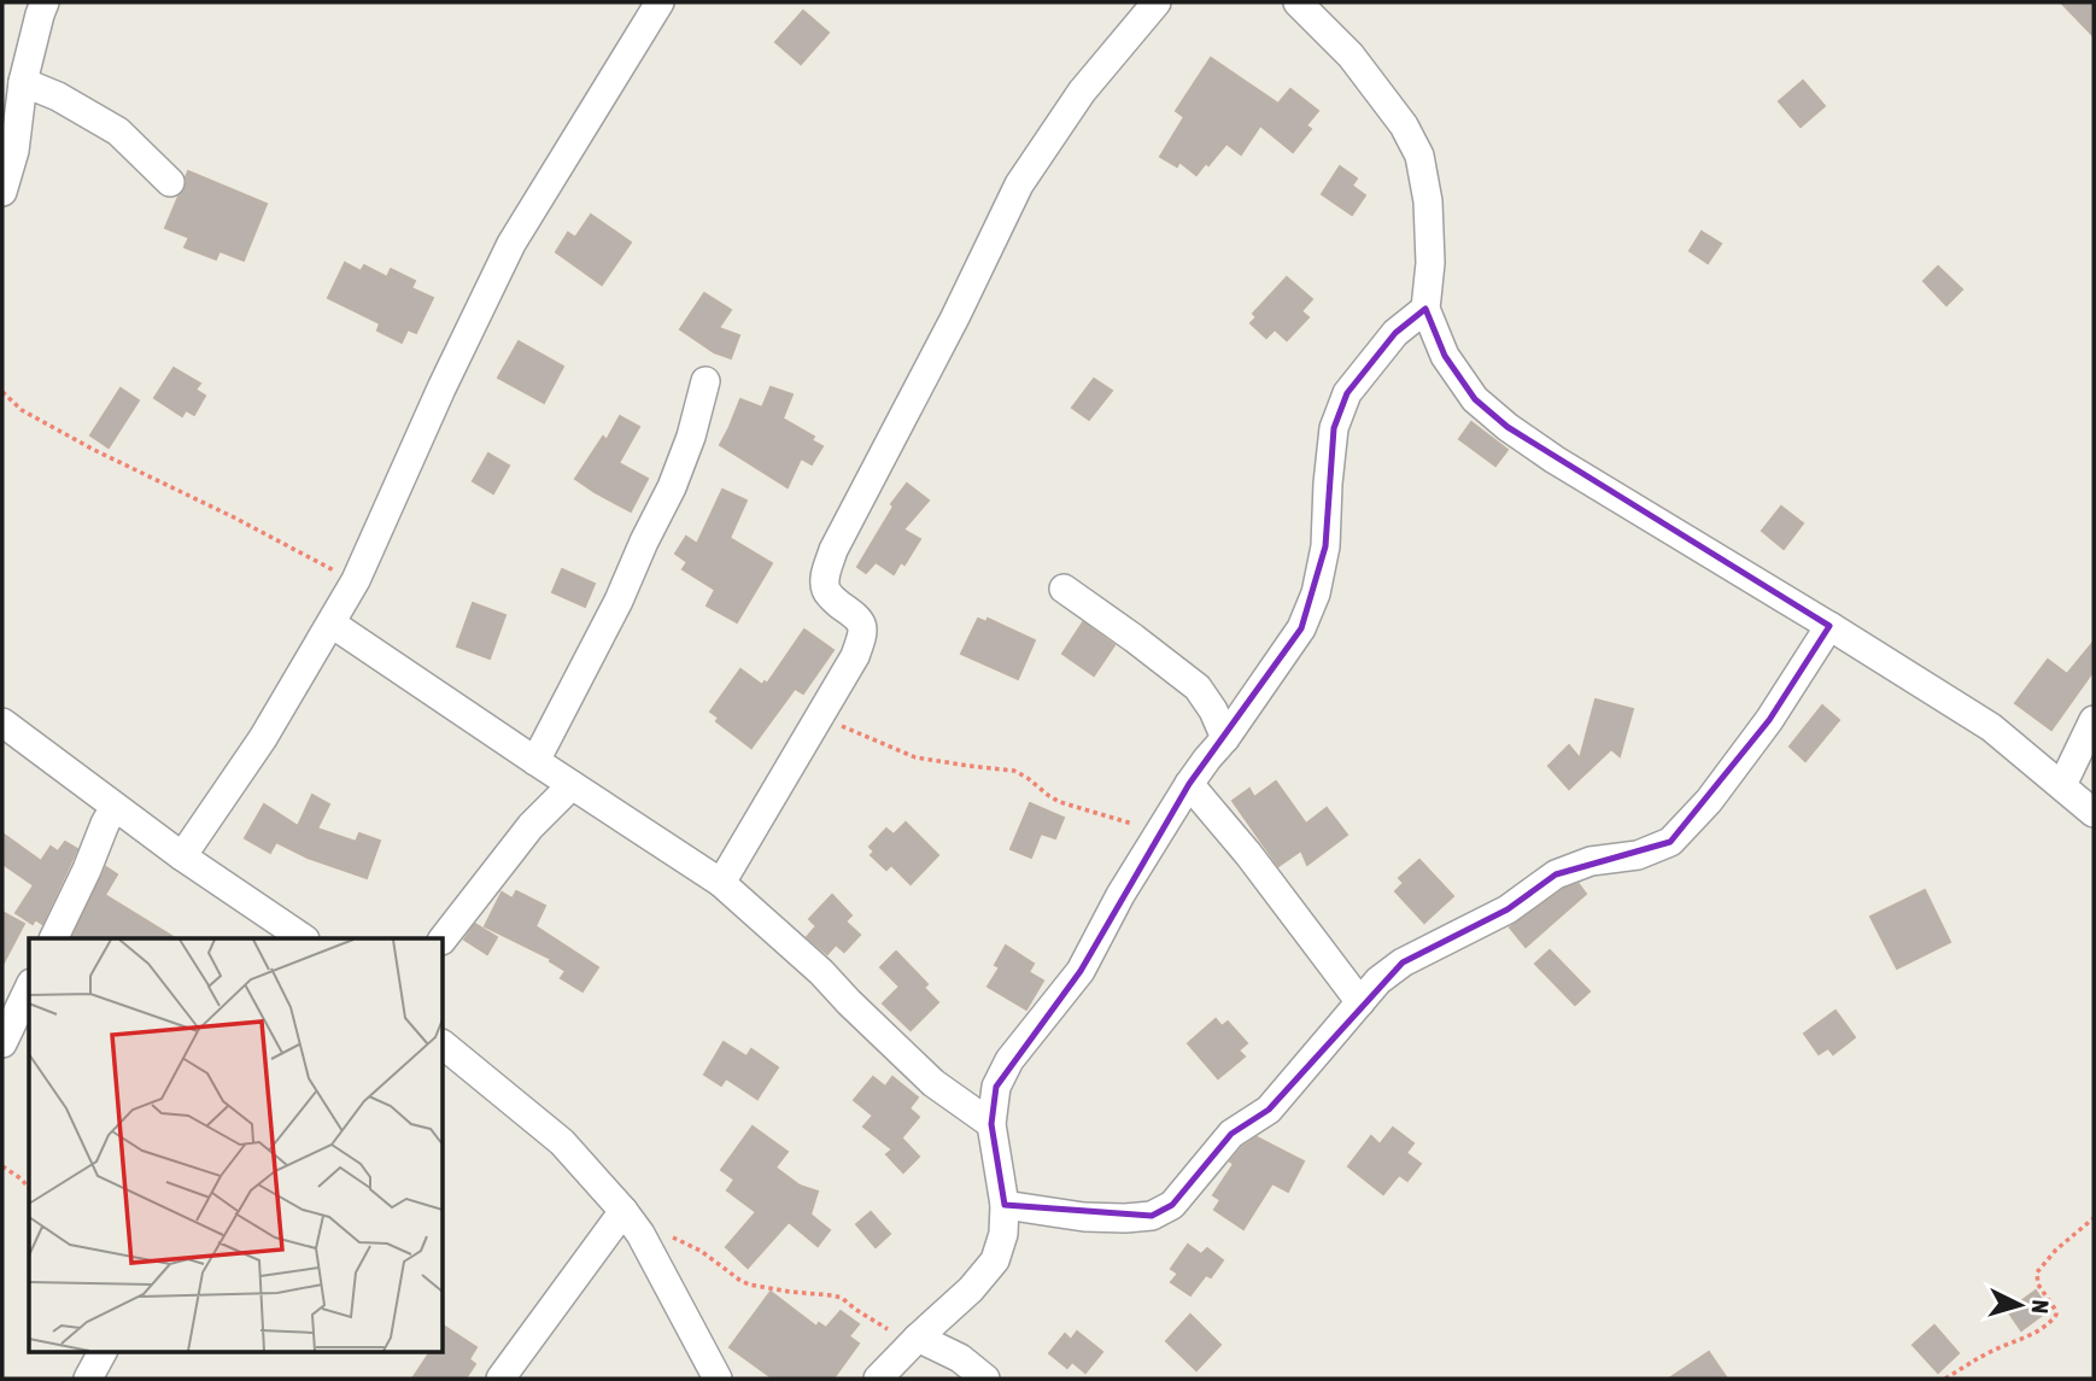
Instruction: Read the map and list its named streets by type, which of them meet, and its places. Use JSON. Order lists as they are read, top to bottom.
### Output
{
  "north": "right"
}
